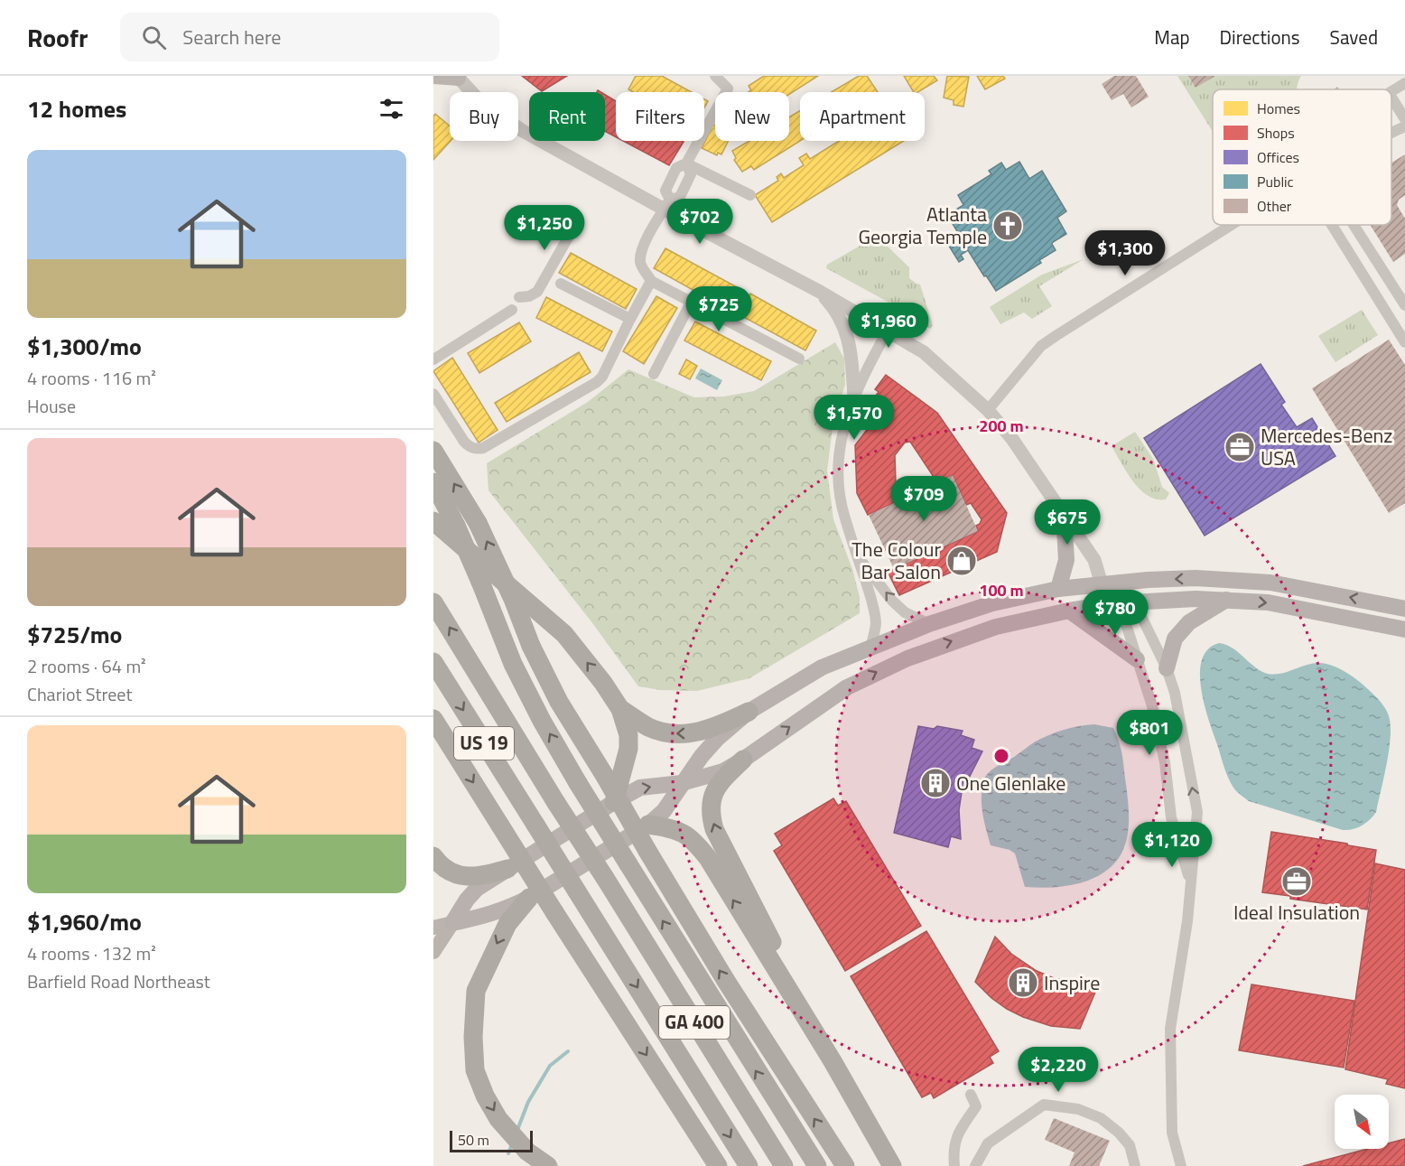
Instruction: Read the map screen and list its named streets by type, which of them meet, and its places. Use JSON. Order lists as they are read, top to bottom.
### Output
{
  "streets": {
    "highway": ["US 19", "GA 400"]
  },
  "crossings": [
    ["US 19", "GA 400"]
  ],
  "places": {
    "church": ["Atlanta Georgia Temple"],
    "office": ["Mercedes-Benz USA", "Ideal Insulation"],
    "shop": ["The Colour Bar Salon"],
    "building": ["One Glenlake", "Inspire"]
  },
  "legend": [
    "Homes",
    "Shops",
    "Offices",
    "Public",
    "Other"
  ],
  "scale_bar": "50 m",
  "north": "bottom right",
  "page": {
    "header": "Roofr",
    "search": "Search here",
    "nav": ["Map", "Directions", "Saved"],
    "heading": "12 homes",
    "chip": [
      "Buy",
      "Rent",
      "Filters",
      "New",
      "Apartment"
    ],
    "list": [
      {
        "name": "$1,300/mo",
        "note": "4 rooms · 116 m² · House"
      },
      {
        "name": "$725/mo",
        "note": "2 rooms · 64 m² · Chariot Street"
      },
      {
        "name": "$1,960/mo",
        "note": "4 rooms · 132 m² · Barfield Road Northeast"
      }
    ],
    "price": [
      "$702",
      "$1,250",
      "$1,300",
      "$725",
      "$1,960",
      "$1,570",
      "$709",
      "$675",
      "$780",
      "$801",
      "$1,120",
      "$2,220"
    ],
    "scale": "50 m"
  },
  "rings": ["200 m", "100 m"]
}
